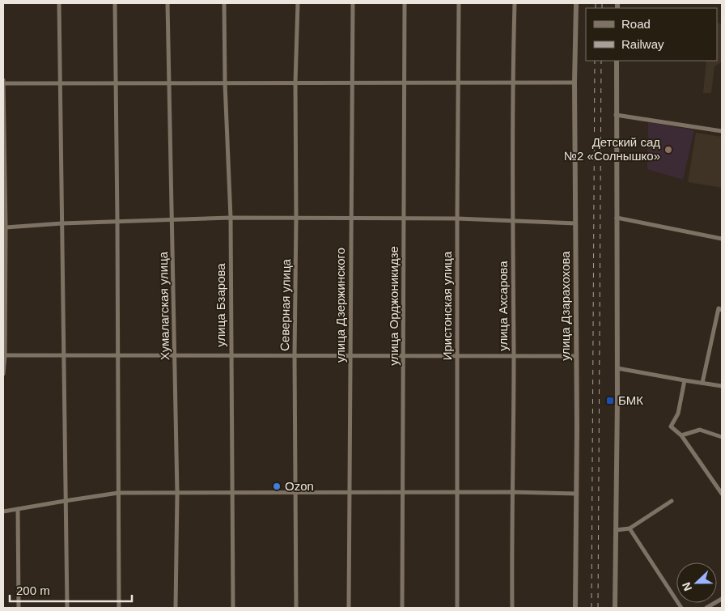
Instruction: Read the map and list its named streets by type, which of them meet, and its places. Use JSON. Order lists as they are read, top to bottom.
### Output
{
  "streets": {
    "street": [
      "улица Бзарова",
      "Северная улица",
      "улица Дзержинского",
      "Хумалагская улица",
      "улица Орджоникидзе",
      "Иристонская улица",
      "улица Ахсарова",
      "улица Дзарахохова"
    ]
  },
  "places": {
    "other": ["Детский сад №2 «Солнышко»", "Ozon"],
    "transit": ["БМК"]
  },
  "legend": ["Road", "Railway"],
  "scale_bar": "200 m",
  "north": "left"
}
